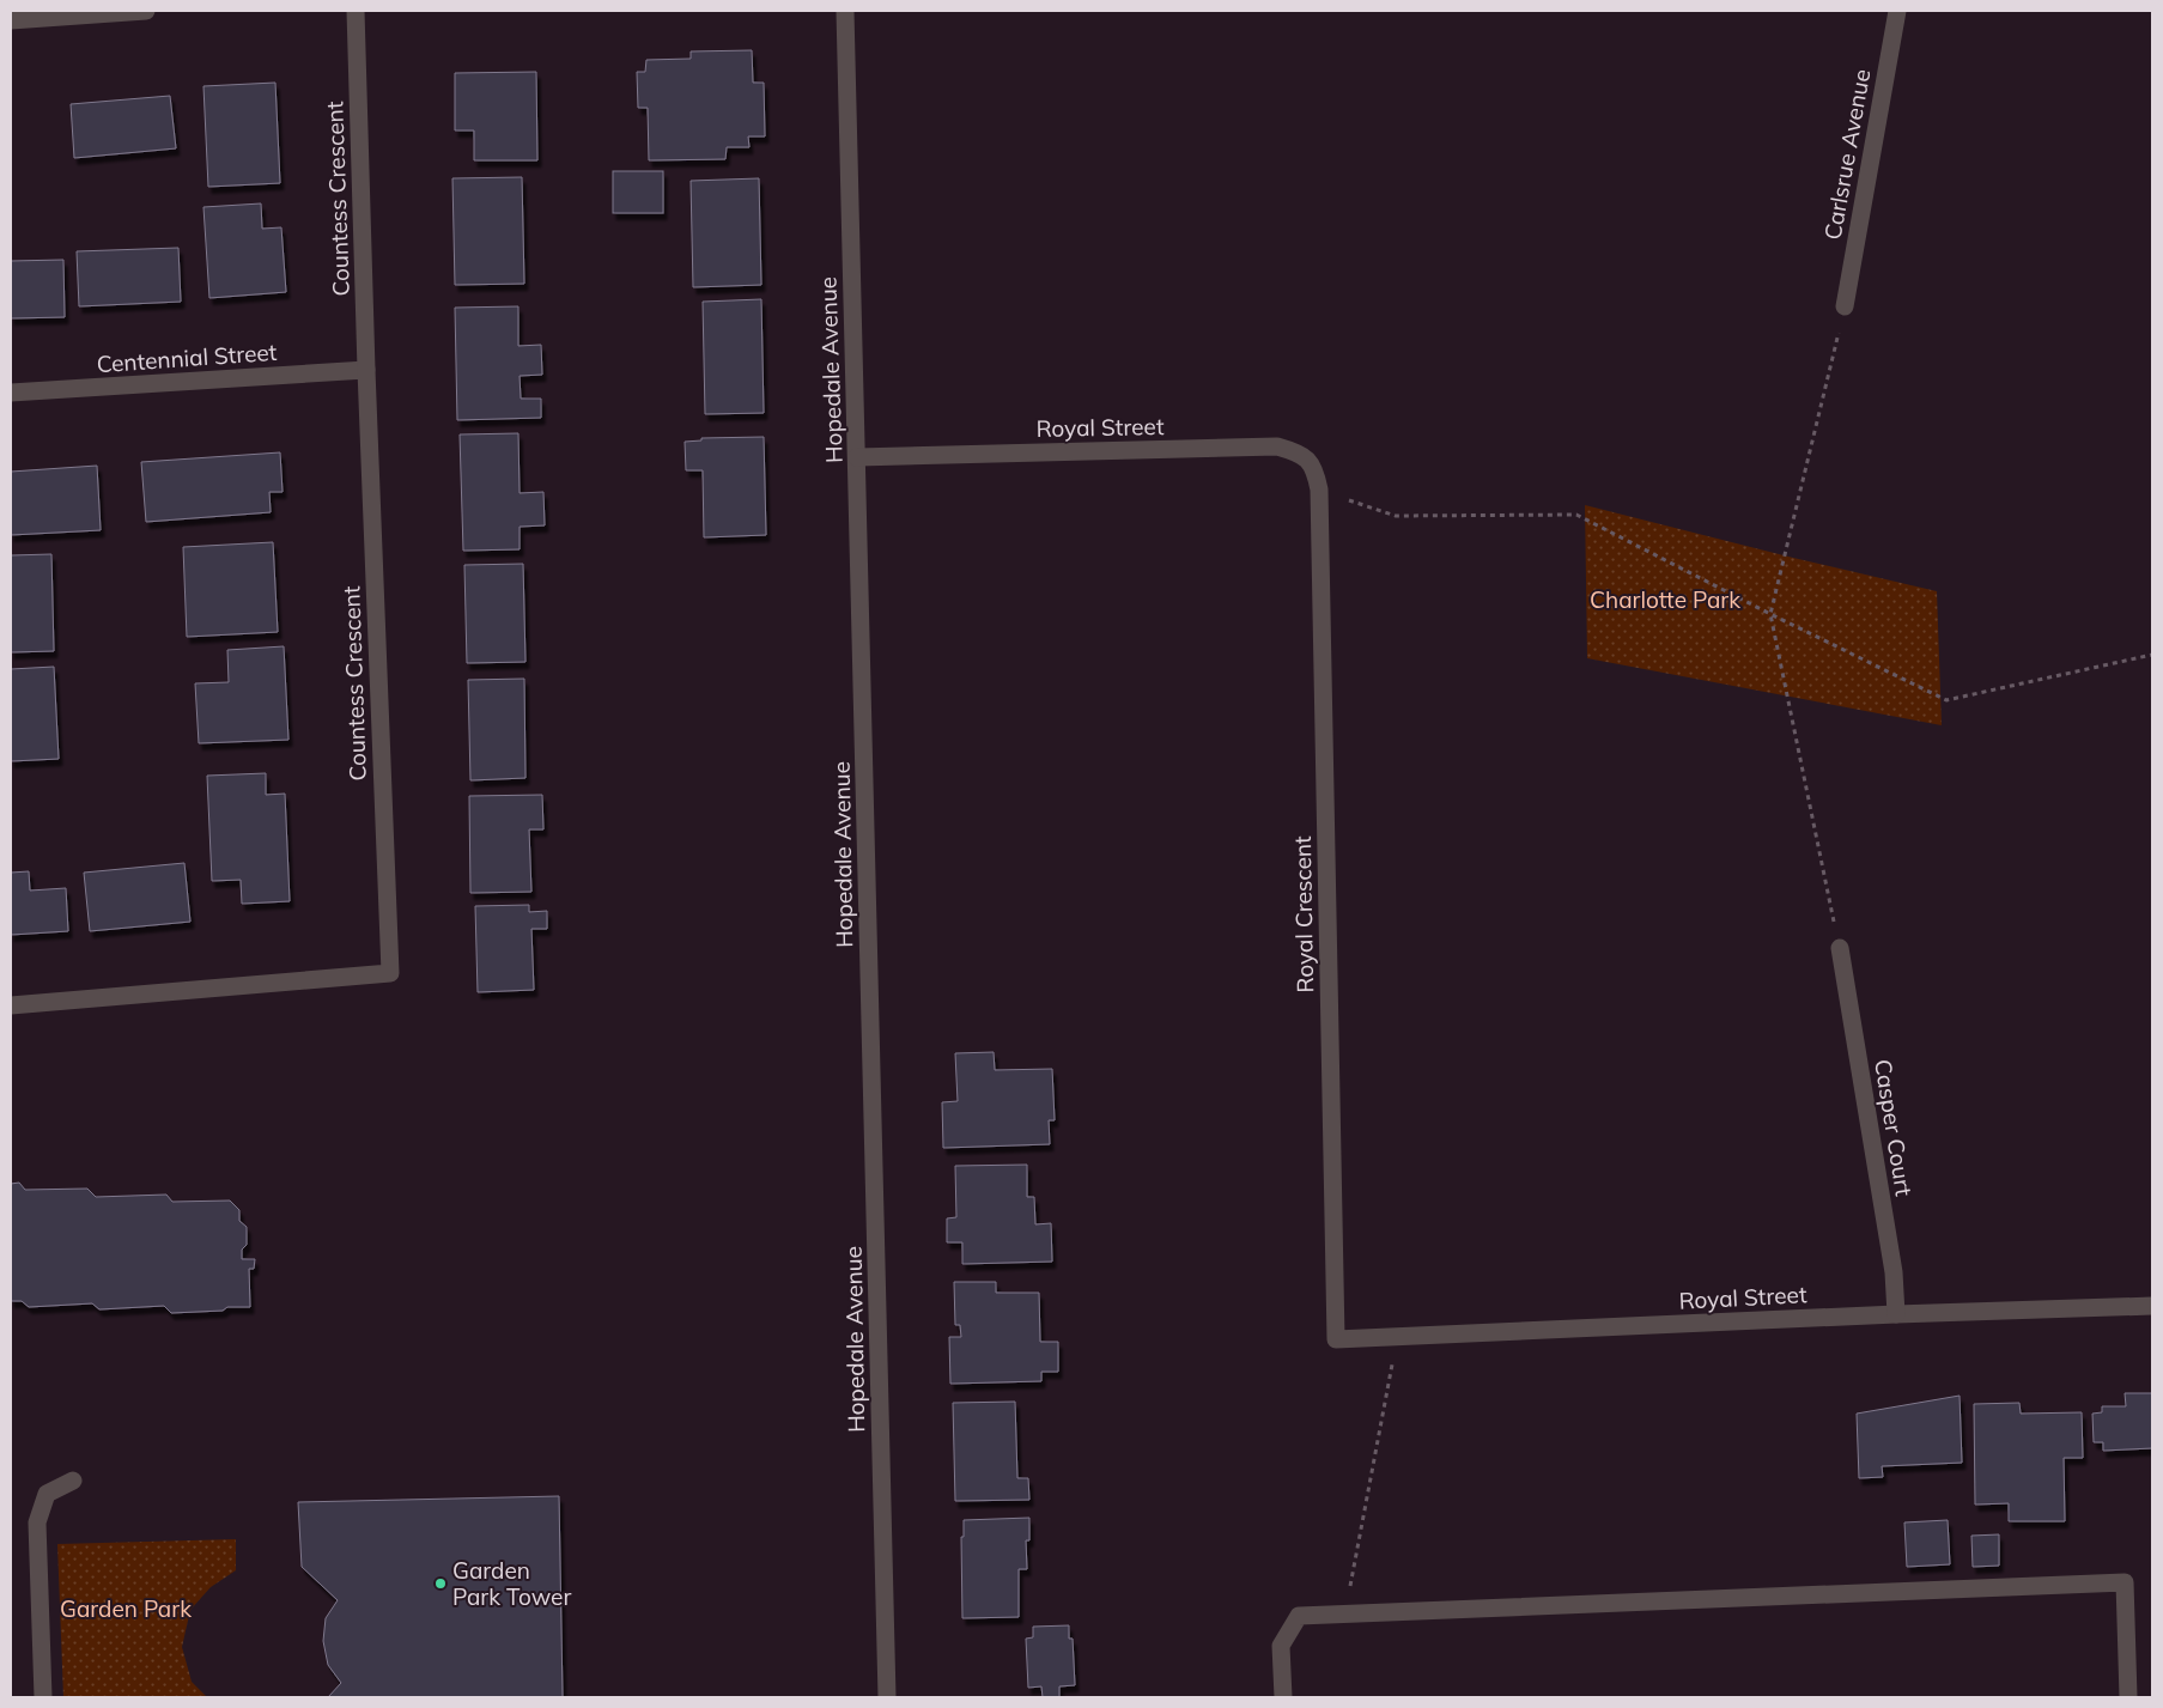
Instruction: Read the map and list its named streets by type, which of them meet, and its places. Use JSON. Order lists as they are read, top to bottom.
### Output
{
  "streets": {
    "street": [
      "Carlsrue Avenue",
      "Countess Crescent",
      "Centennial Street",
      "Hopedale Avenue",
      "Royal Street",
      "Royal Crescent",
      "Casper Court"
    ]
  },
  "crossings": [
    ["Countess Crescent", "Centennial Street"],
    ["Hopedale Avenue", "Royal Street"],
    ["Royal Street", "Royal Crescent"],
    ["Royal Street", "Casper Court"]
  ],
  "parks": ["Charlotte Park", "Garden Park"],
  "places": ["Garden Park Tower"]
}
